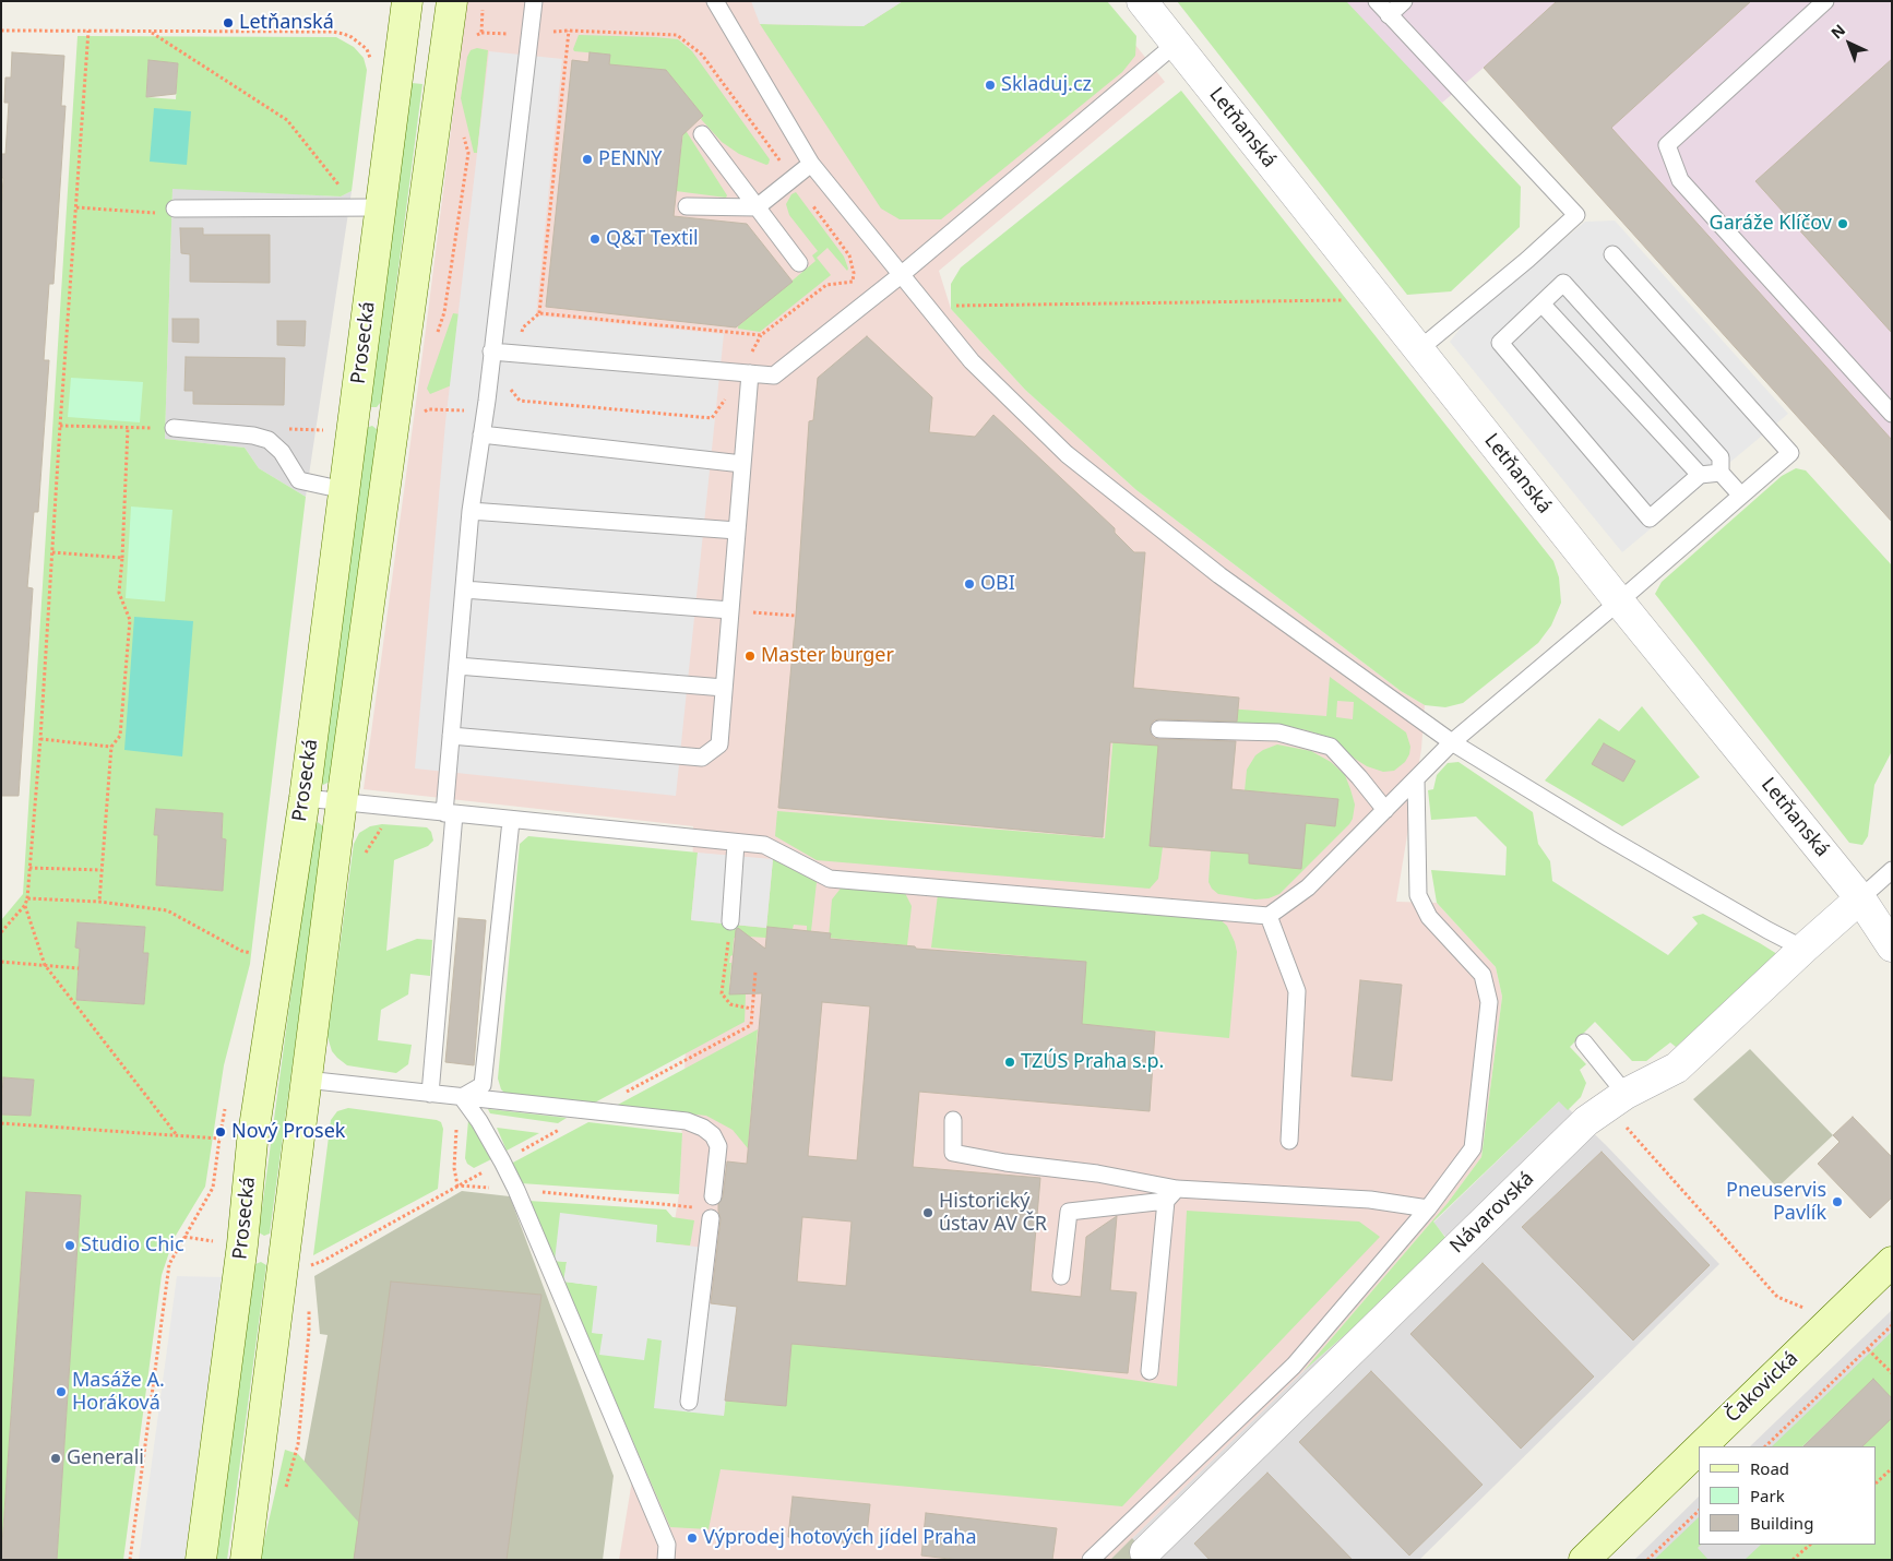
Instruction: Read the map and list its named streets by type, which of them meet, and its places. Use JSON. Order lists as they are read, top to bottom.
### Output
{
  "streets": {
    "main road": ["Prosecká", "Čakovická"],
    "street": ["Letňanská", "Návarovská"]
  },
  "crossings": [
    ["Letňanská", "Návarovská"]
  ],
  "places": [
    "Letňanská",
    "Skladuj.cz",
    "PENNY",
    "Garáže Klíčov",
    "Q&T Textil",
    "OBI",
    "Master burger",
    "TZÚS Praha s.p.",
    "Nový Prosek",
    "Pneuservis Pavlík",
    "Historický ústav AV ČR",
    "Studio Chic",
    "Masáže A. Horáková",
    "Generali",
    "Výprodej hotových jídel Praha"
  ],
  "legend": ["Road", "Park", "Building"],
  "north": "top left"
}
